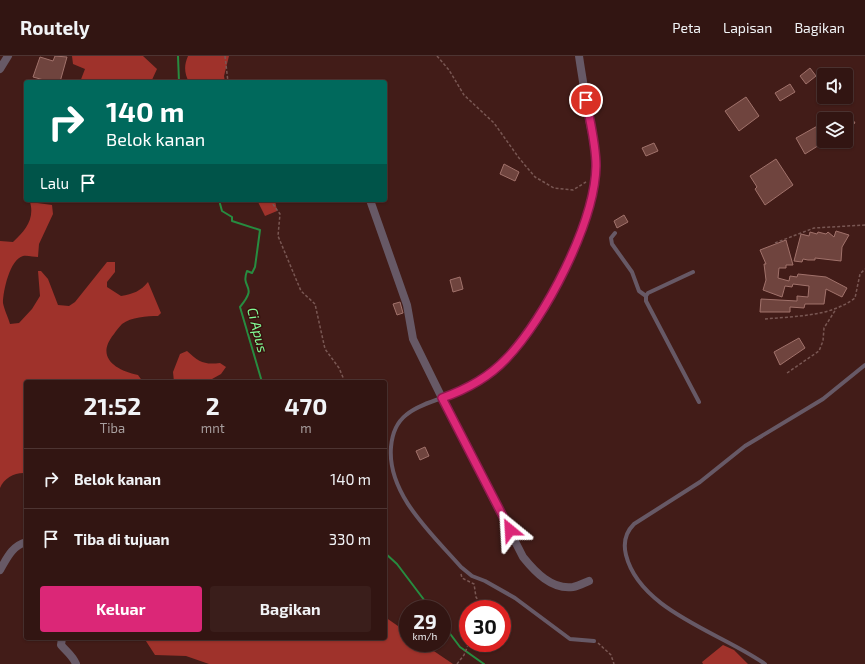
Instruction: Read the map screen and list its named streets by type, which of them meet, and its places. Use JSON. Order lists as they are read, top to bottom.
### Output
{
  "water": ["Ci Apus"],
  "page": {
    "header": "Routely",
    "nav": ["Peta", "Lapisan", "Bagikan"],
    "turn": ["140 m", "Belok kanan"],
    "then": "Lalu",
    "eta": [
      "21:52",
      "Tiba",
      "2",
      "mnt",
      "470",
      "m"
    ],
    "list": [
      {
        "name": "Belok kanan",
        "value": "140 m"
      },
      {
        "name": "Tiba di tujuan",
        "value": "330 m"
      }
    ],
    "buttons": ["Keluar", "Bagikan"],
    "speed": "29 km/h",
    "limit": "30"
  }
}
